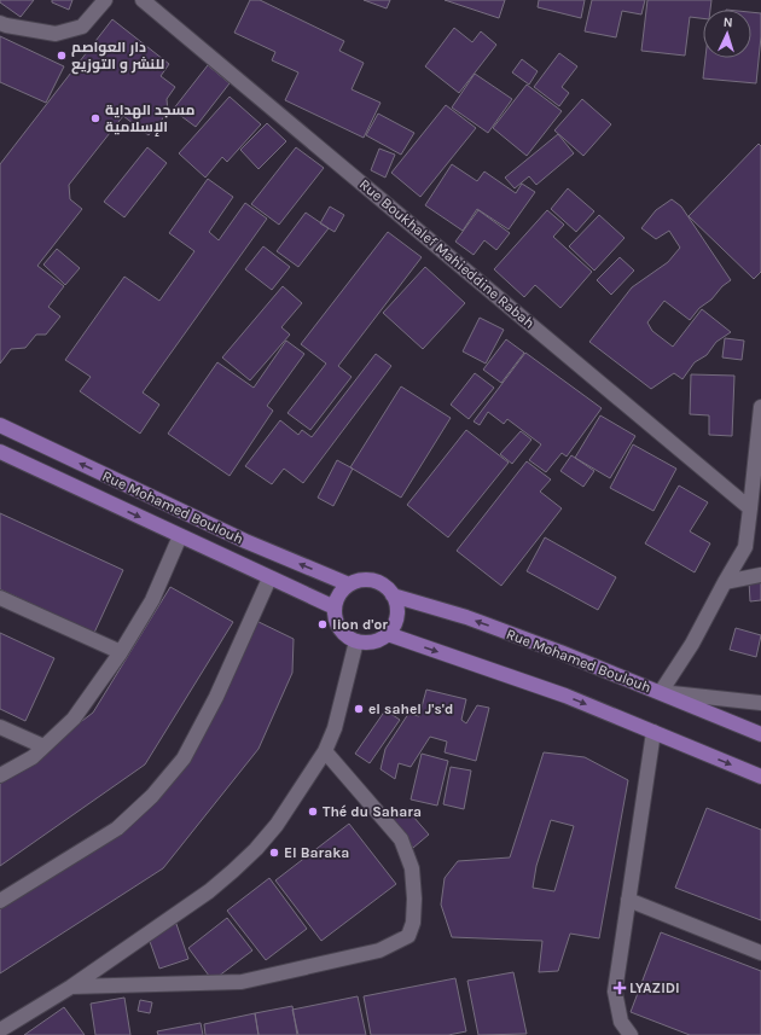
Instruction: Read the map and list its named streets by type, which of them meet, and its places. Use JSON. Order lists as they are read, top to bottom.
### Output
{
  "streets": {
    "main road": ["Rue Mohamed Boulouh"],
    "street": ["Rue Boukhalef Mahieddine Rabah"]
  },
  "places": {
    "other": [
      "دار العواصم للنشر و التوزيع",
      "مسجد الهداية الإسلامية",
      "lion d'or",
      "el sahel J's'd",
      "Thé du Sahara",
      "El Baraka"
    ],
    "health": ["LYAZIDI"]
  },
  "north": "top"
}
